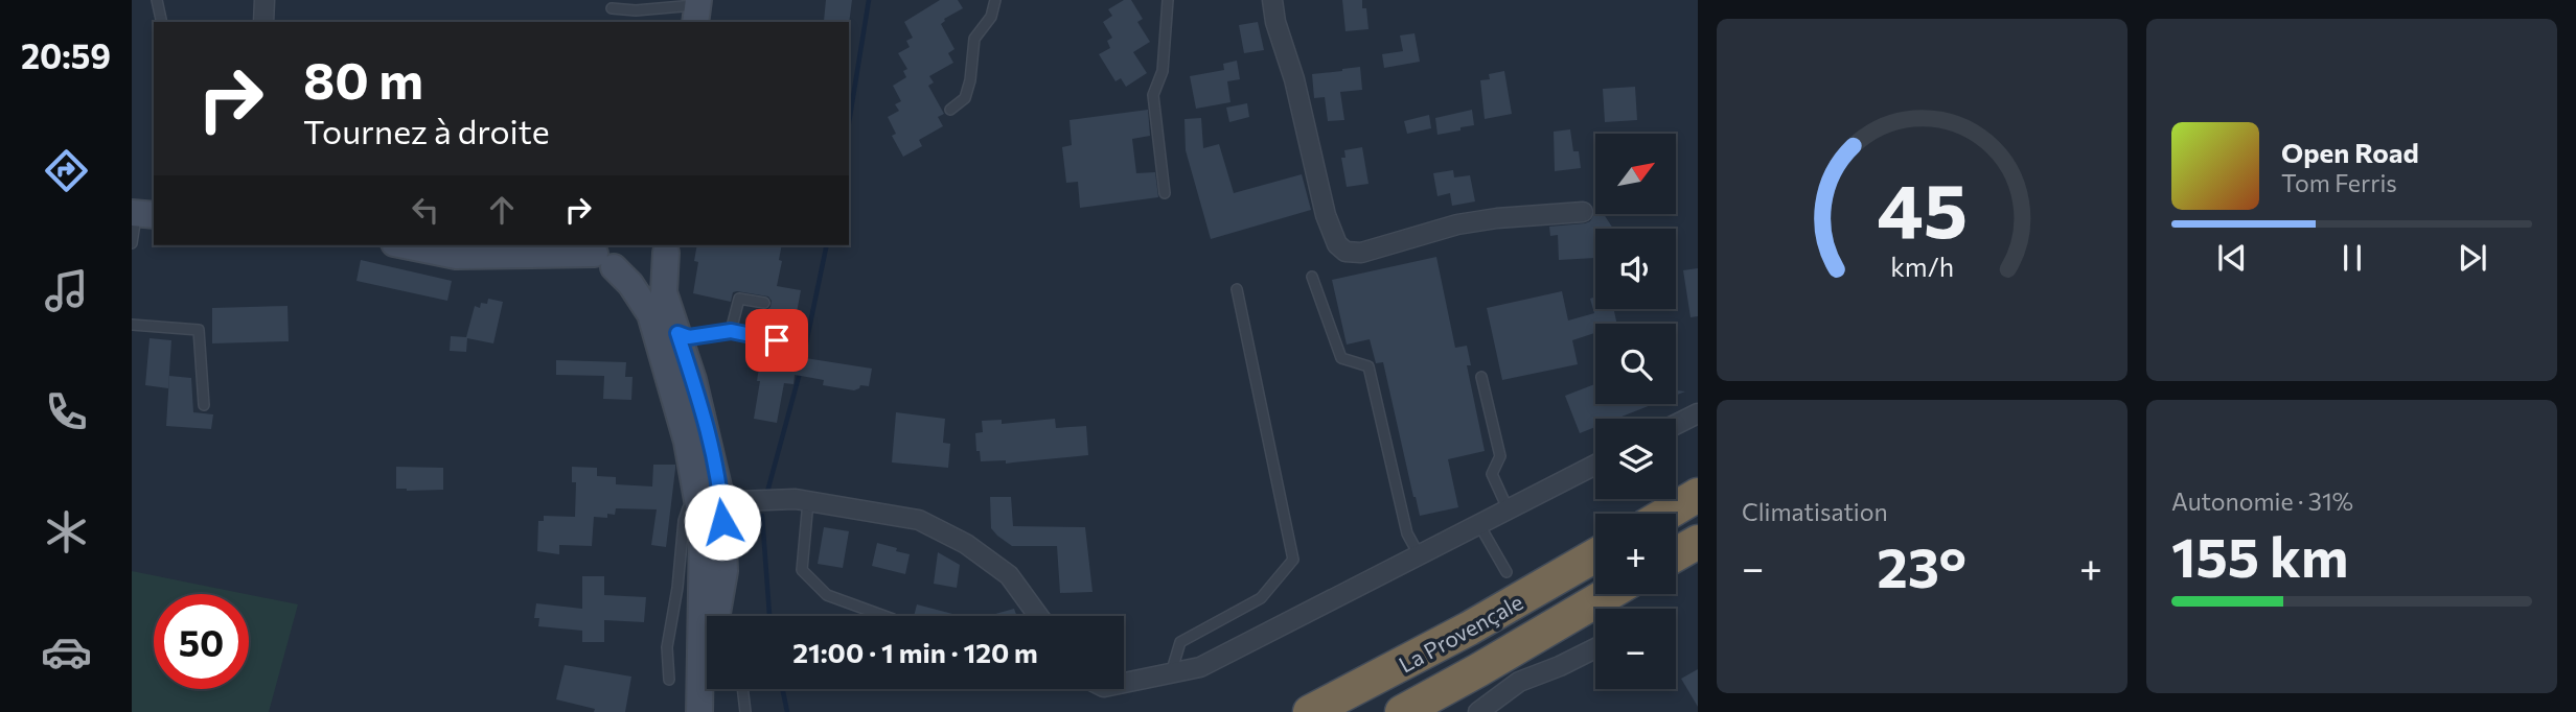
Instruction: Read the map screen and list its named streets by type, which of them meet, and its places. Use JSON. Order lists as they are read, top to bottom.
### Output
{
  "streets": {
    "highway": ["La Provençale"]
  },
  "north": "top right",
  "page": {
    "tabs": "20:59",
    "turn": ["80 m", "Tournez à droite"],
    "song": ["Open Road", "Tom Ferris"],
    "map_buttons": ["+", "−"],
    "tile": [
      "Climatisation",
      ["Autonomie · 31%", "155 km"]
    ],
    "heat": ["−", "23°", "+"],
    "limit": "50",
    "trip": "21:00 · 1 min · 120 m",
    "gauge": ["45", "km/h"]
  }
}
